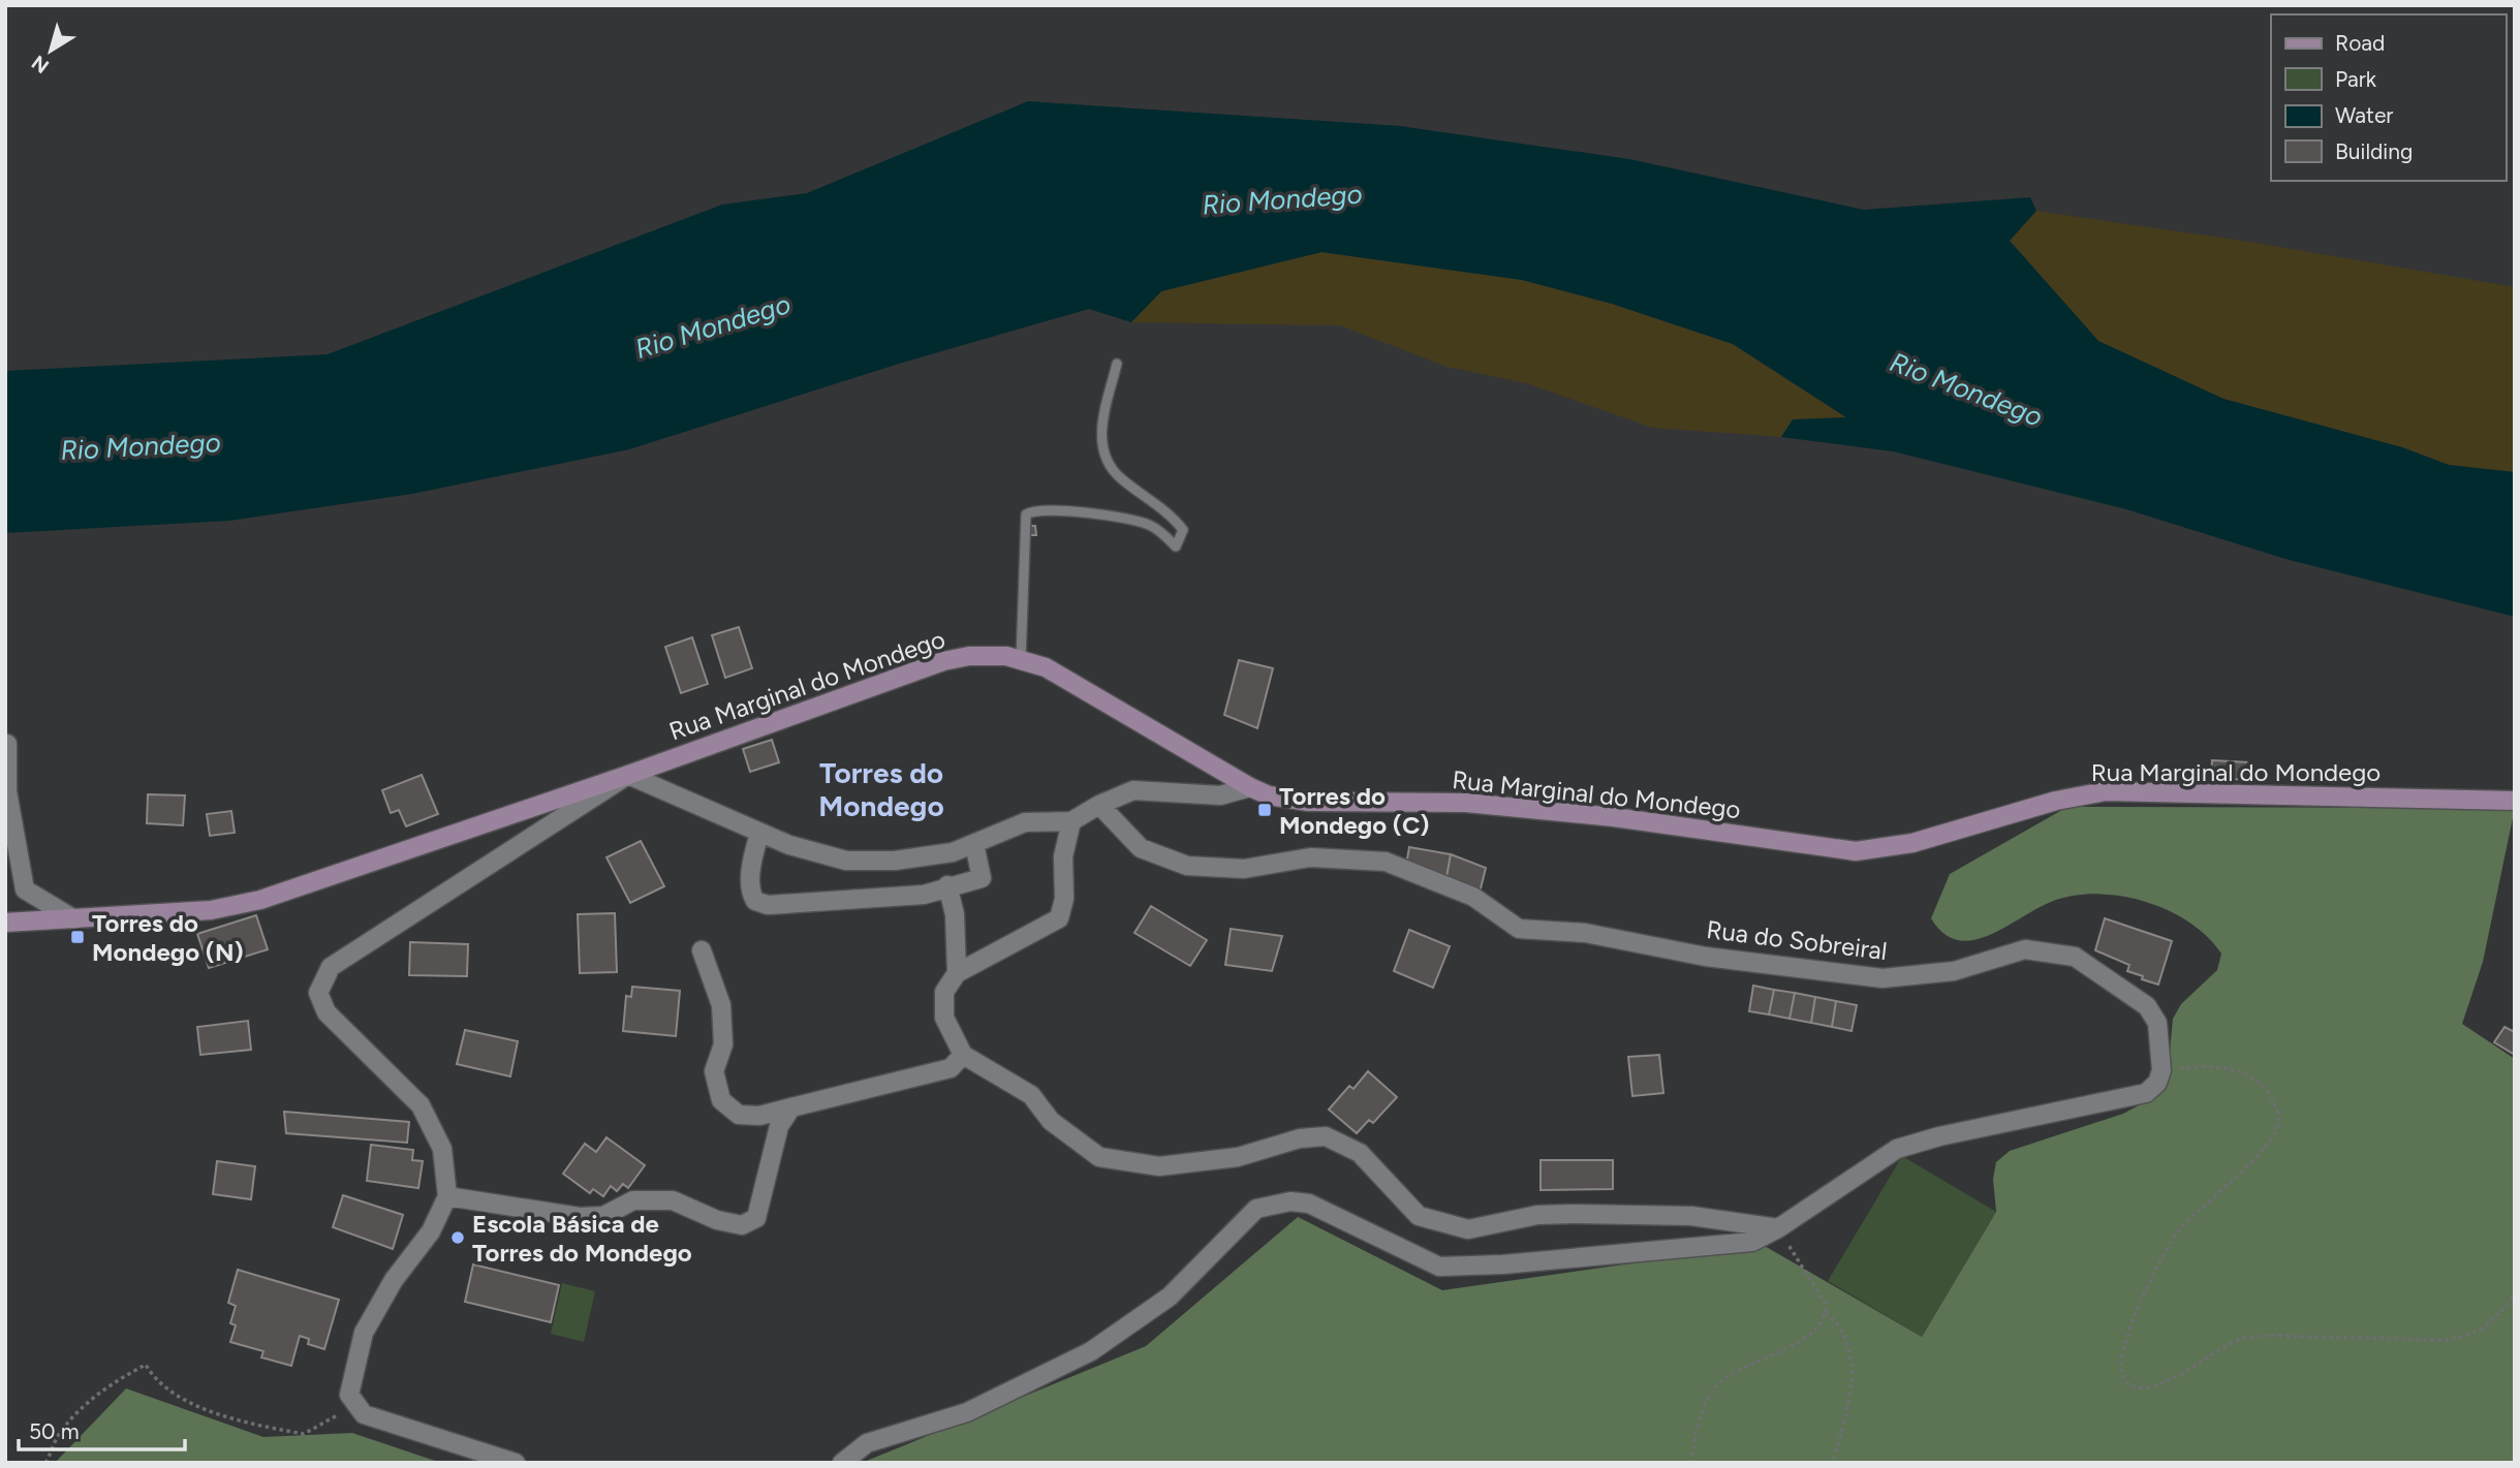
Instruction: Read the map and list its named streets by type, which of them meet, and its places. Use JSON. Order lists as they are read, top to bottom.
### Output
{
  "streets": {
    "main road": ["Rua Marginal do Mondego"],
    "street": ["Rua do Sobreiral"]
  },
  "districts": ["Torres do Mondego"],
  "water": ["Rio Mondego"],
  "places": {
    "transit": ["Torres do Mondego (C)", "Torres do Mondego (N)"],
    "other": ["Escola Básica de Torres do Mondego"]
  },
  "legend": [
    "Road",
    "Park",
    "Water",
    "Building"
  ],
  "scale_bar": "50 m",
  "north": "bottom left"
}
